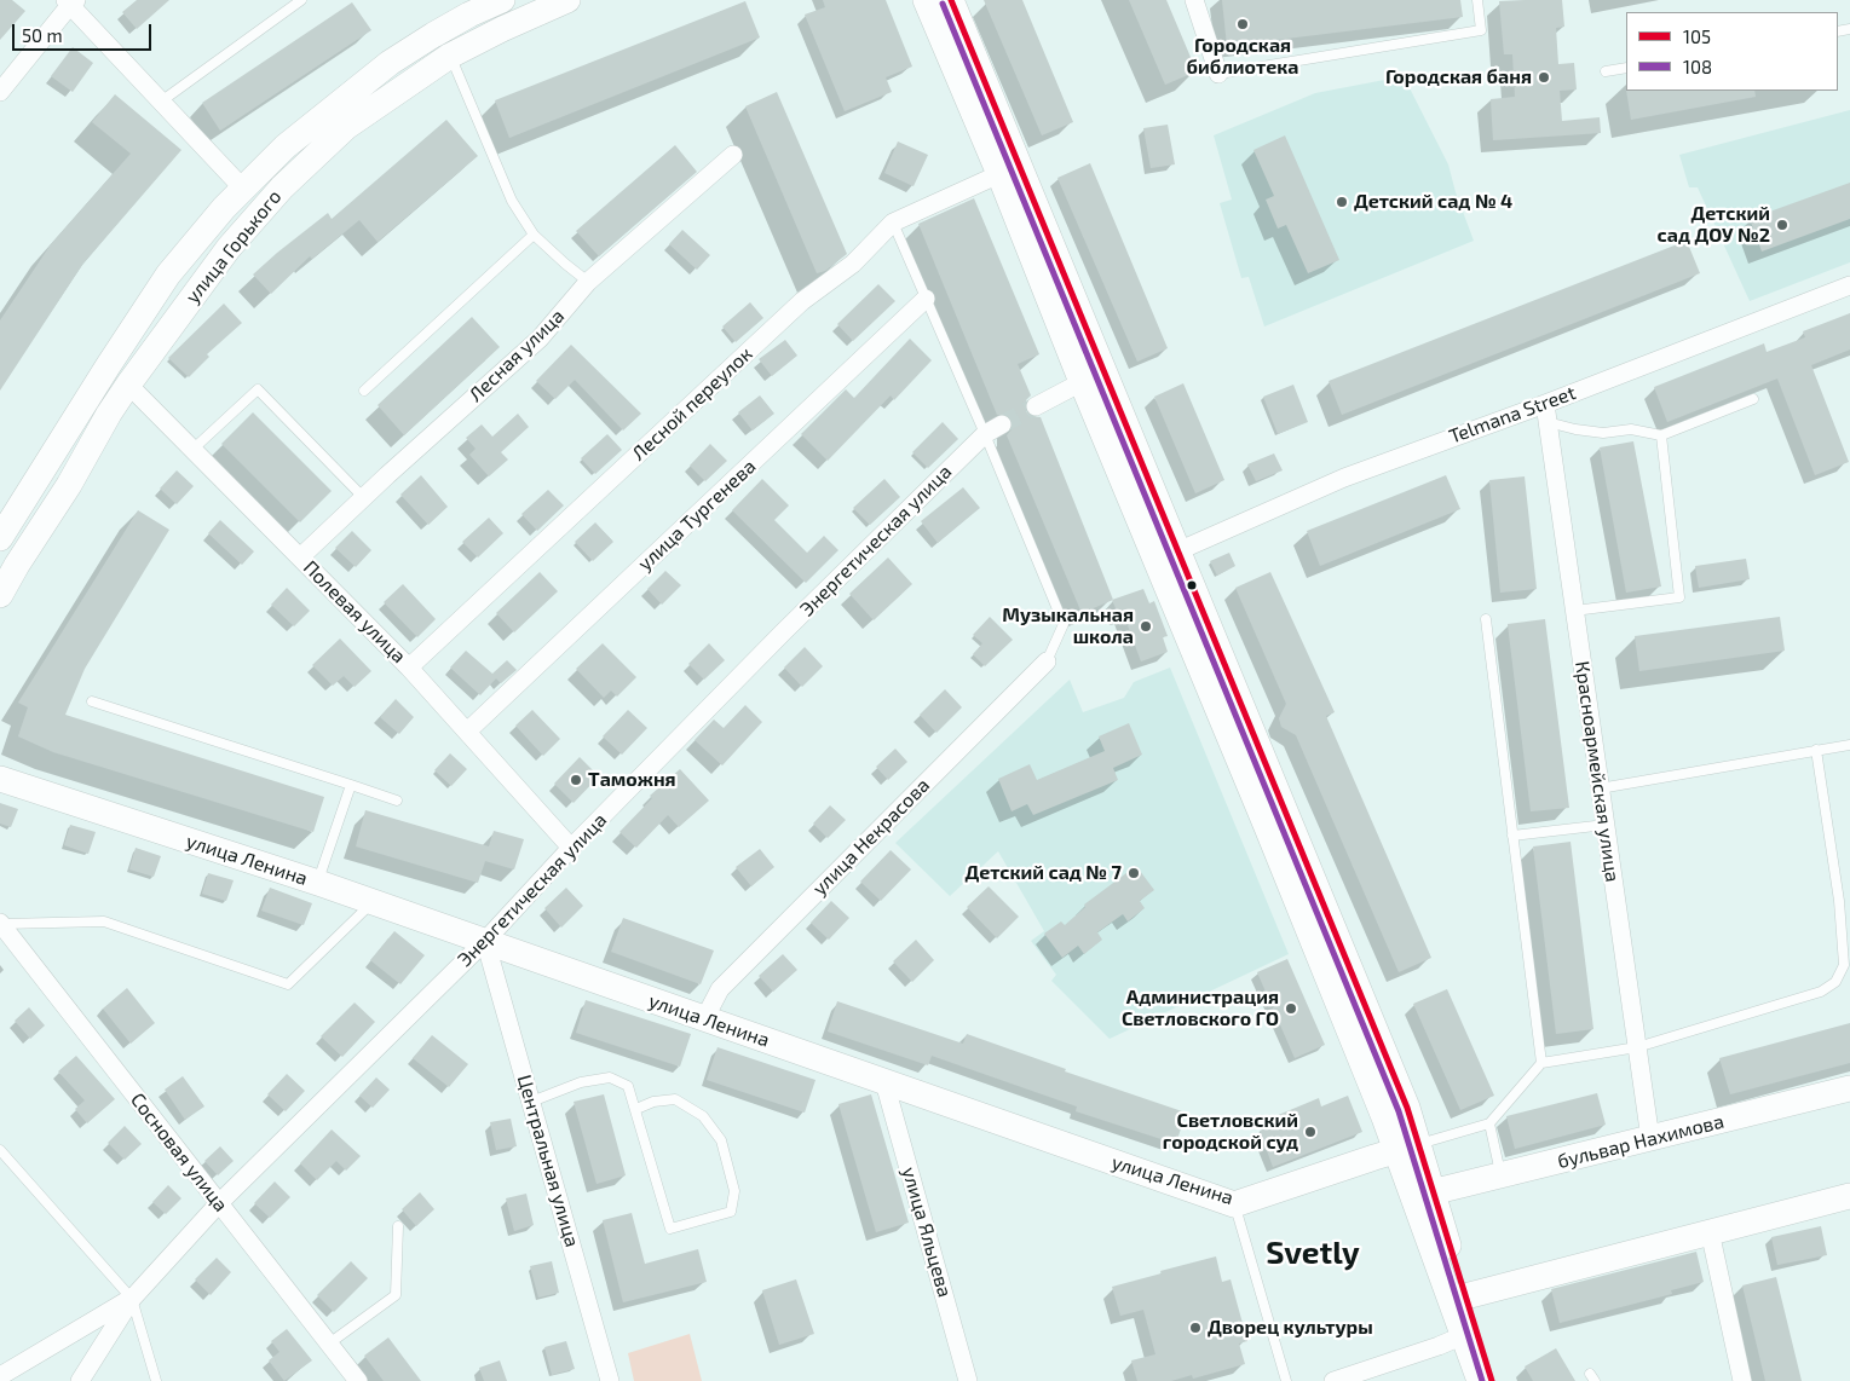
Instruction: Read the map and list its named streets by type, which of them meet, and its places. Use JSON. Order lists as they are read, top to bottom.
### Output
{
  "streets": {
    "street": [
      "улица Горького",
      "Лесная улица",
      "Лесной переулок",
      "Telmana Street",
      "улица Тургенева",
      "Энергетическая улица",
      "Полевая улица",
      "Красноармейская улица",
      "улица Некрасова",
      "улица Ленина",
      "бульвар Нахимова",
      "Сосновая улица",
      "Центральная улица",
      "улица Яльцева"
    ]
  },
  "crossings": [
    ["улица Горького", "Полевая улица"],
    ["Лесная улица", "Полевая улица"],
    ["Лесной переулок", "Полевая улица"],
    ["Telmana Street", "Красноармейская улица"],
    ["улица Тургенева", "Полевая улица"],
    ["Энергетическая улица", "Полевая улица"],
    ["Энергетическая улица", "улица Ленина"],
    ["Энергетическая улица", "Сосновая улица"],
    ["Энергетическая улица", "Центральная улица"],
    ["Красноармейская улица", "бульвар Нахимова"],
    ["улица Некрасова", "улица Ленина"],
    ["улица Ленина", "Центральная улица"],
    ["улица Ленина", "улица Яльцева"]
  ],
  "districts": ["Svetly"],
  "places": [
    "Городская библиотека",
    "Городская баня",
    "Детский сад № 4",
    "Детский сад ДОУ №2",
    "Музыкальная школа",
    "Таможня",
    "Детский сад № 7",
    "Администрация Светловского ГО",
    "Светловский городской суд",
    "Дворец культуры"
  ],
  "lines": ["transit line 105", "transit line 108"],
  "legend": ["105", "108"],
  "scale_bar": "50 m"
}
